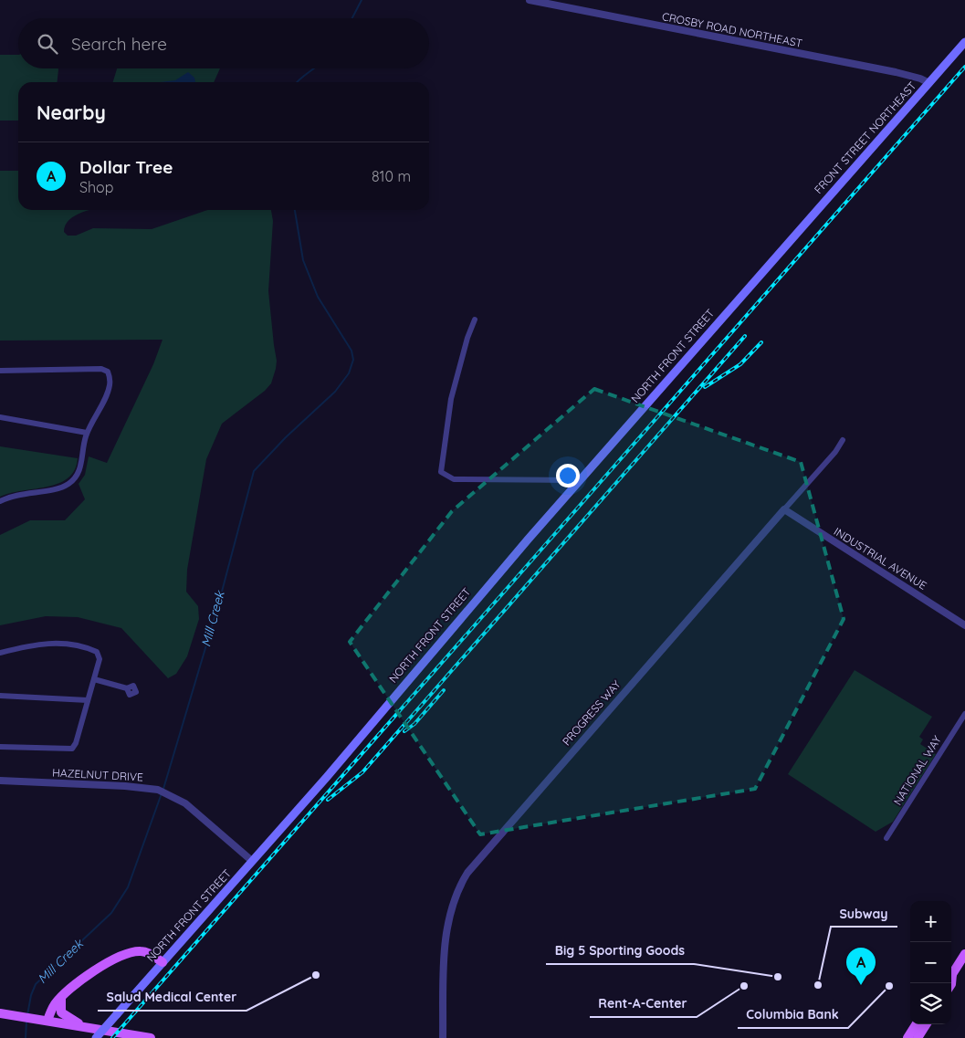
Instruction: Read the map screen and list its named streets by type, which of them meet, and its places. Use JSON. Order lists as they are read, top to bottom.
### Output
{
  "streets": {
    "main road": ["FRONT STREET NORTHEAST", "NORTH FRONT STREET"],
    "street": [
      "CROSBY ROAD NORTHEAST",
      "INDUSTRIAL AVENUE",
      "PROGRESS WAY",
      "NATIONAL WAY",
      "HAZELNUT DRIVE"
    ]
  },
  "crossings": [
    ["CROSBY ROAD NORTHEAST", "FRONT STREET NORTHEAST"],
    ["FRONT STREET NORTHEAST", "NORTH FRONT STREET"],
    ["NORTH FRONT STREET", "HAZELNUT DRIVE"],
    ["INDUSTRIAL AVENUE", "PROGRESS WAY"]
  ],
  "water": ["Mill Creek"],
  "places": [
    "Salud Medical Center",
    "Big 5 Sporting Goods",
    "Subway",
    "Rent-A-Center",
    "Columbia Bank"
  ],
  "page": {
    "search": "Search here",
    "heading": "Nearby",
    "list": [
      {
        "mark": "A",
        "name": "Dollar Tree",
        "note": "Shop",
        "value": "810 m"
      }
    ],
    "map_buttons": ["+", "−"],
    "pins": "A"
  }
}
